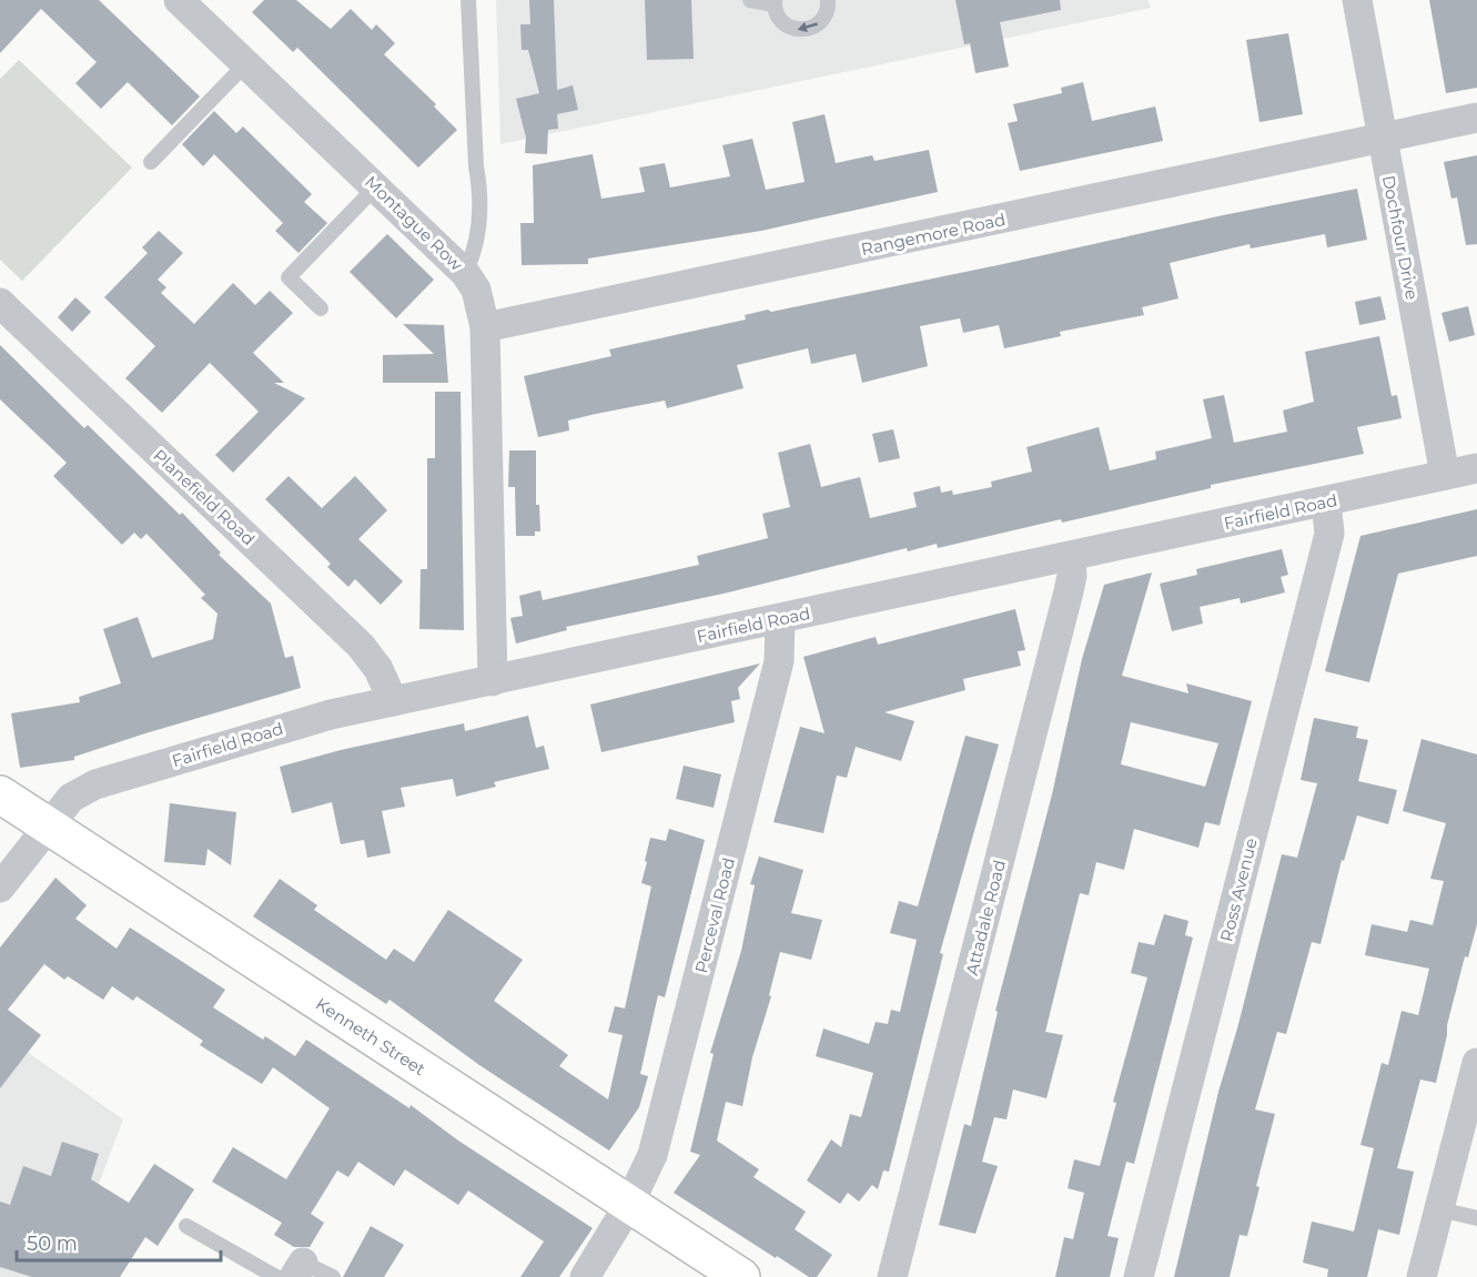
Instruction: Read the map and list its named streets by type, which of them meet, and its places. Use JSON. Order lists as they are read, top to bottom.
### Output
{
  "streets": {
    "highway": ["Kenneth Street"],
    "street": [
      "Montague Row",
      "Rangemore Road",
      "Dochfour Drive",
      "Planefield Road",
      "Fairfield Road",
      "Ross Avenue",
      "Perceval Road",
      "Attadale Road"
    ]
  },
  "crossings": [
    ["Montague Row", "Rangemore Road"],
    ["Montague Row", "Fairfield Road"],
    ["Rangemore Road", "Dochfour Drive"],
    ["Dochfour Drive", "Fairfield Road"],
    ["Planefield Road", "Fairfield Road"],
    ["Fairfield Road", "Ross Avenue"],
    ["Fairfield Road", "Perceval Road"],
    ["Fairfield Road", "Attadale Road"],
    ["Fairfield Road", "Kenneth Street"],
    ["Perceval Road", "Kenneth Street"]
  ],
  "scale_bar": "50 m"
}
